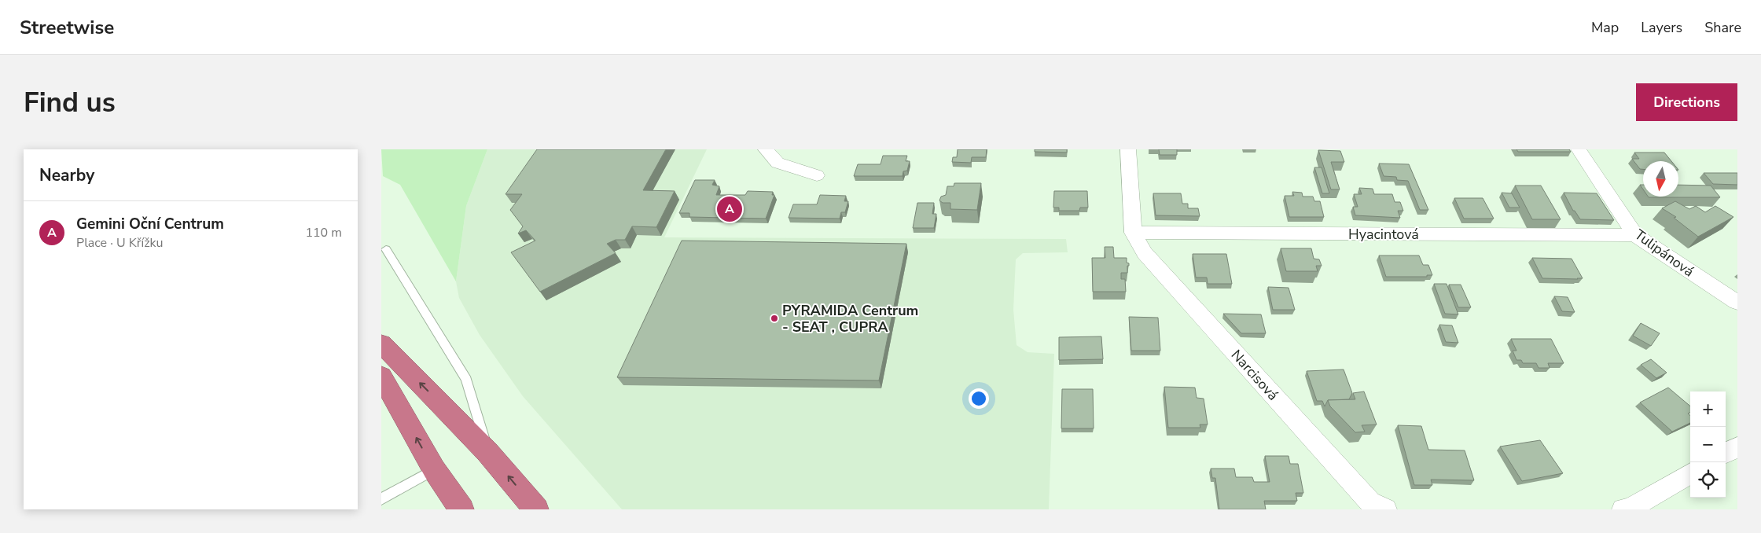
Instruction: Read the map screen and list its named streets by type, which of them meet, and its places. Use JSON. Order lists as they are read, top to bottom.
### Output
{
  "streets": {
    "street": ["Hyacintová", "Tulipánová", "Narcisová"]
  },
  "crossings": [
    ["Hyacintová", "Tulipánová"],
    ["Hyacintová", "Narcisová"]
  ],
  "places": ["PYRAMIDA Centrum - SEAT , CUPRA"],
  "north": "bottom",
  "page": {
    "header": "Streetwise",
    "nav": ["Map", "Layers", "Share"],
    "buttons": "Directions",
    "title": "Find us",
    "heading": "Nearby",
    "pins": "A",
    "list": [
      {
        "mark": "A",
        "name": "Gemini Oční Centrum",
        "note": "Place · U Křížku",
        "value": "110 m"
      }
    ],
    "map_buttons": ["+", "−"]
  }
}
